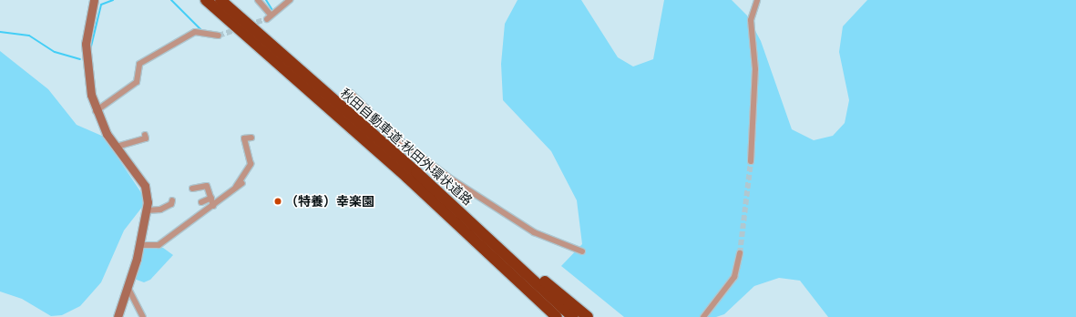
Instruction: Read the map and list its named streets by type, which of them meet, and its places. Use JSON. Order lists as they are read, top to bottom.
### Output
{
  "streets": {
    "highway": ["秋田自動車道;秋田外環状道路"]
  },
  "places": ["（特養）幸楽園"]
}
